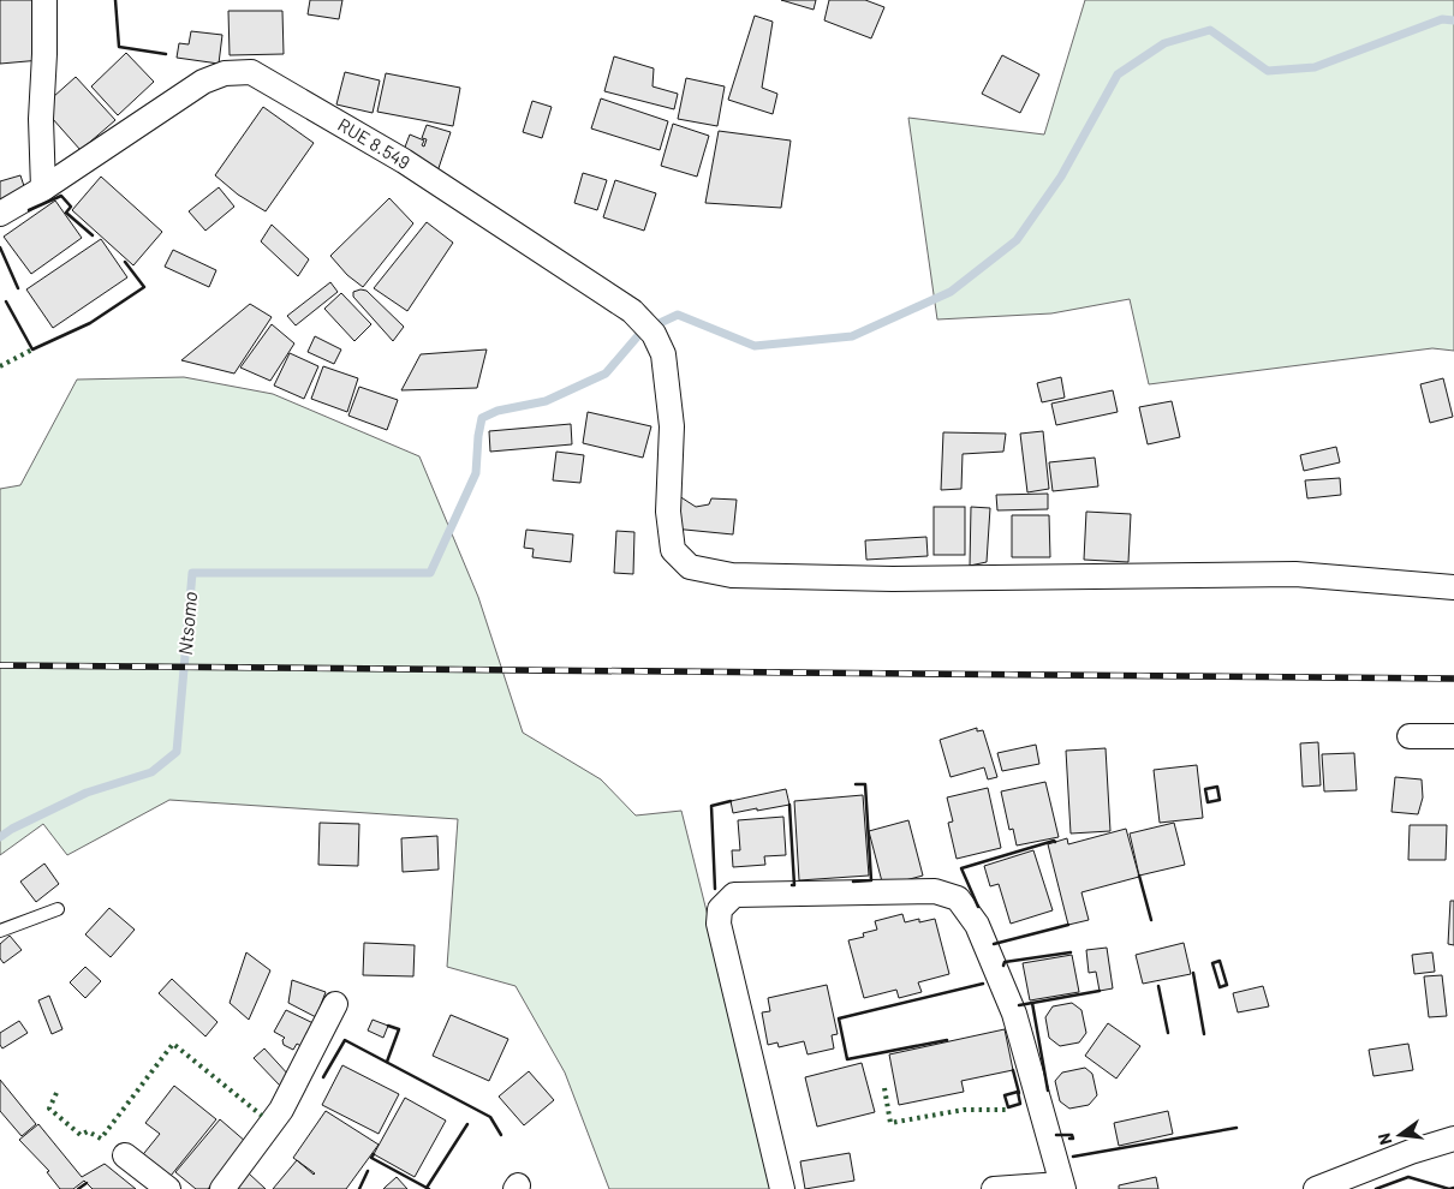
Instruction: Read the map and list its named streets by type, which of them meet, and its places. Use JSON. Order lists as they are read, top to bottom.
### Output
{
  "streets": {
    "street": ["RUE 8.549"]
  },
  "water": ["Ntsomo"],
  "north": "left"
}
